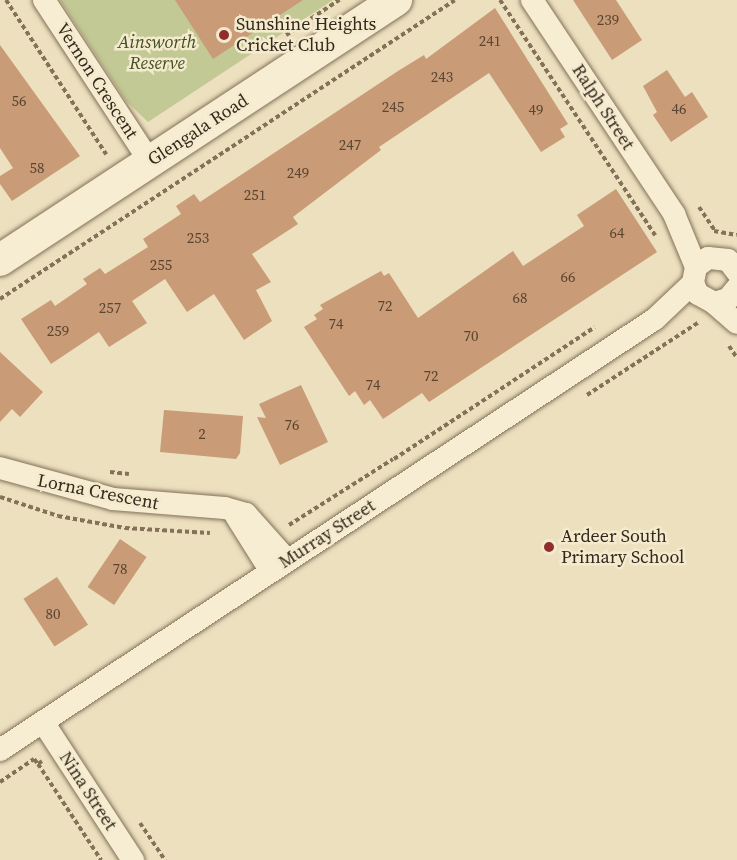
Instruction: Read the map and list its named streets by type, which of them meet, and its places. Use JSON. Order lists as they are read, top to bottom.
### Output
{
  "streets": {
    "street": [
      "Vernon Crescent",
      "Ralph Street",
      "Glengala Road",
      "Lorna Crescent",
      "Murray Street",
      "Nina Street"
    ]
  },
  "crossings": [
    ["Vernon Crescent", "Glengala Road"],
    ["Ralph Street", "Murray Street"],
    ["Lorna Crescent", "Murray Street"],
    ["Murray Street", "Nina Street"]
  ],
  "parks": ["Ainsworth Reserve"],
  "places": ["Sunshine Heights Cricket Club", "Ardeer South Primary School"],
  "house_numbers": [
    "239",
    "241",
    "243",
    "56",
    "245",
    "46",
    "49",
    "247",
    "58",
    "249",
    "251",
    "64",
    "253",
    "255",
    "66",
    "68",
    "72",
    "257",
    "74",
    "259",
    "70",
    "72",
    "74",
    "76",
    "2",
    "78",
    "80"
  ]
}
